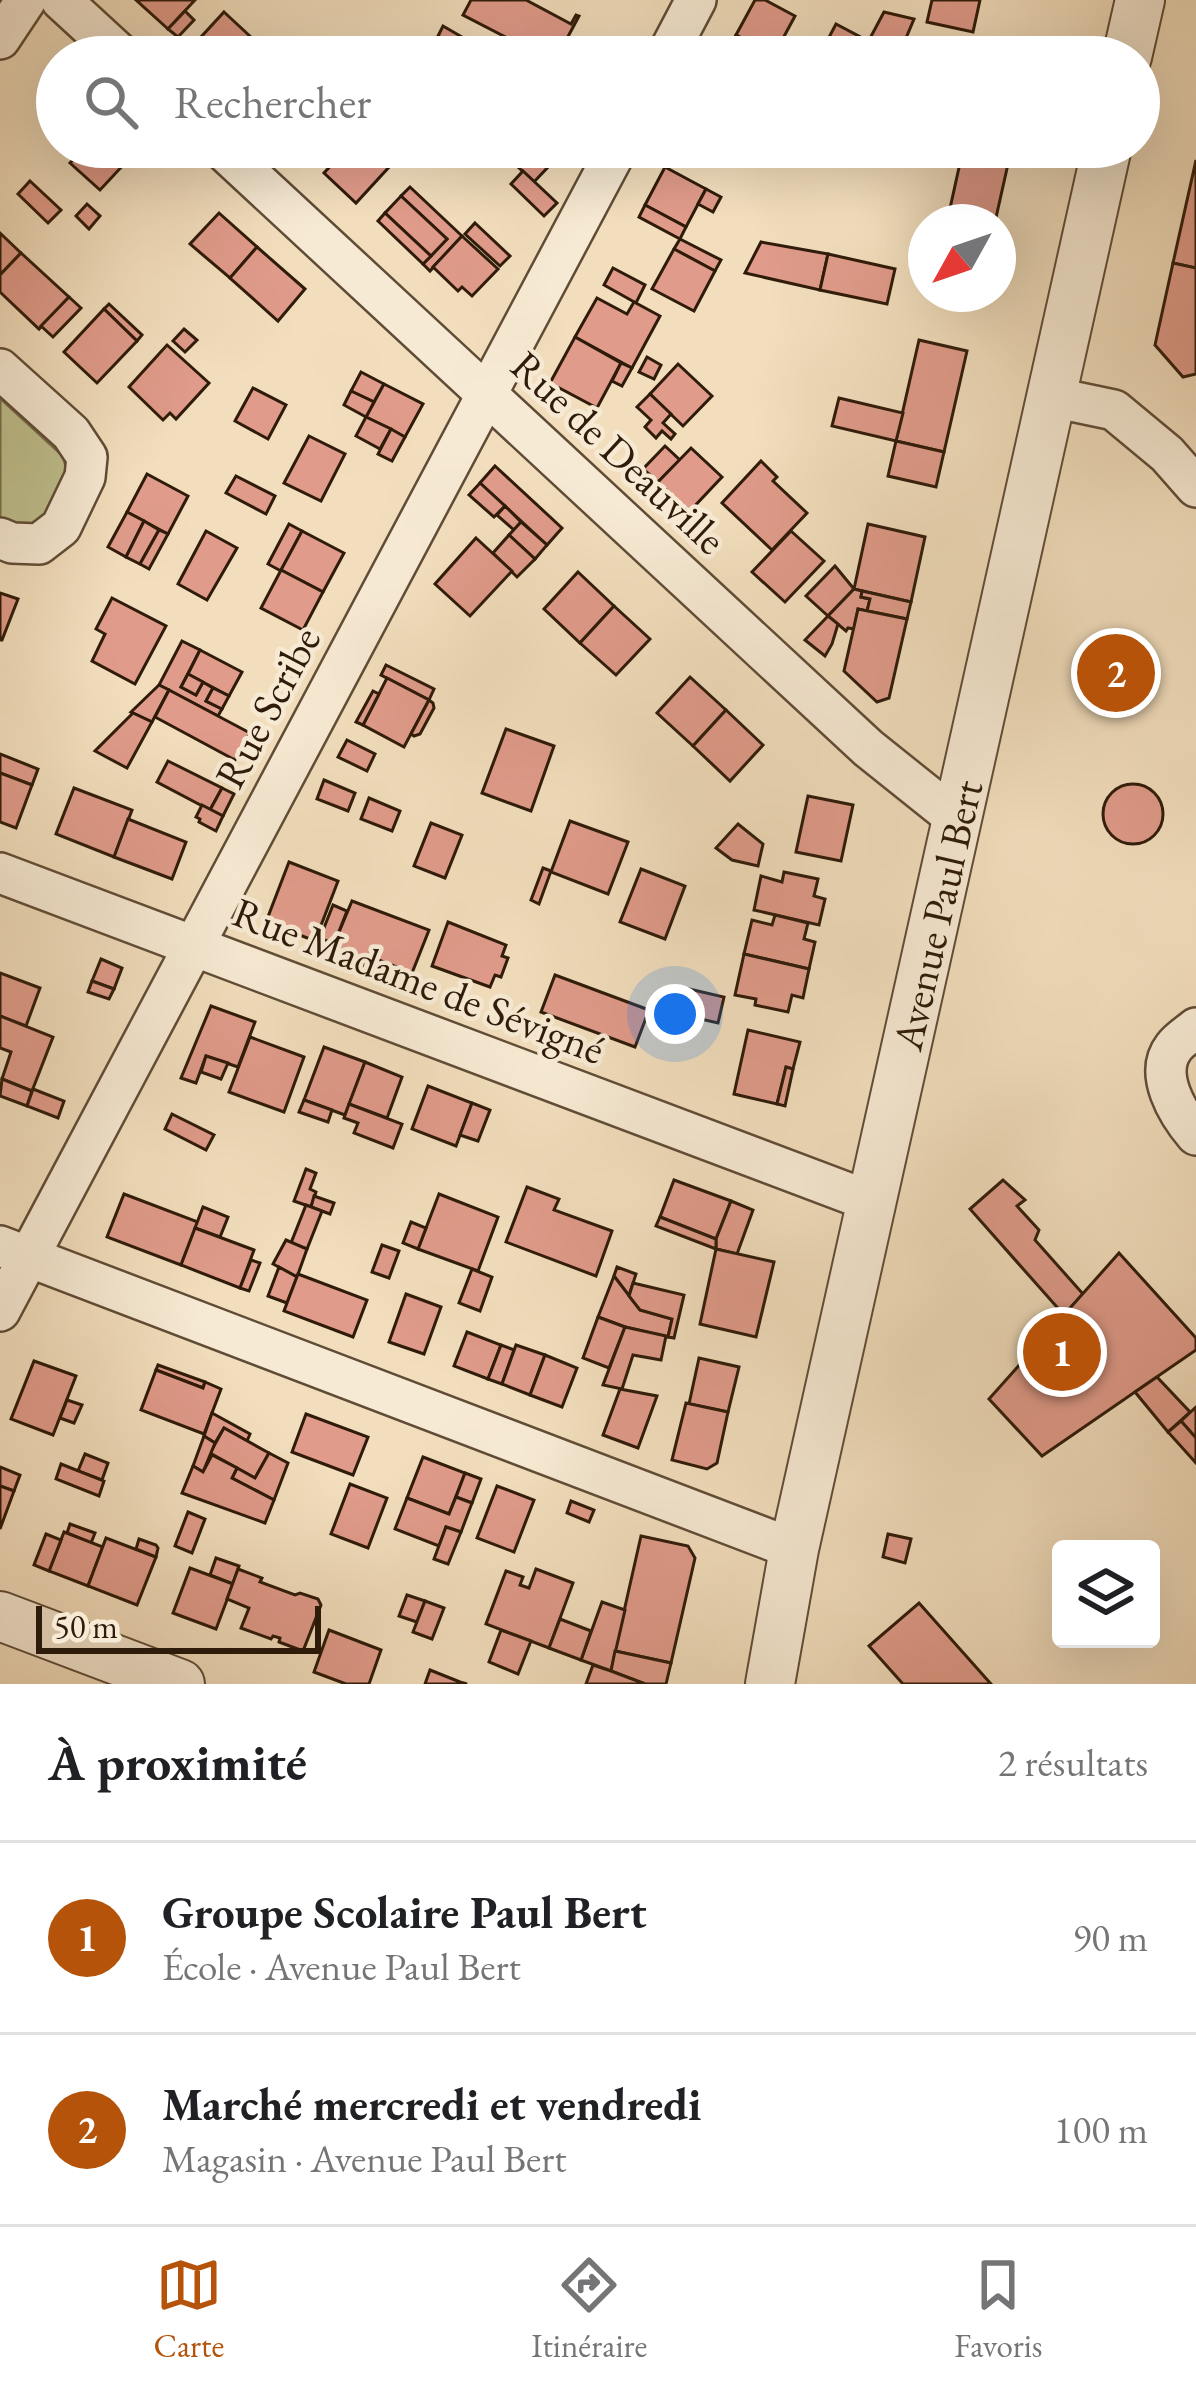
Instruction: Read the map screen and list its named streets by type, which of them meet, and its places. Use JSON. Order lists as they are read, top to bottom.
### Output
{
  "streets": {
    "street": [
      "Rue de Deauville",
      "Rue Scribe",
      "Avenue Paul Bert",
      "Rue Madame de Sévigné"
    ]
  },
  "crossings": [
    ["Rue de Deauville", "Rue Scribe"],
    ["Rue de Deauville", "Avenue Paul Bert"],
    ["Rue Scribe", "Rue Madame de Sévigné"],
    ["Avenue Paul Bert", "Rue Madame de Sévigné"]
  ],
  "scale_bar": "50 m",
  "north": "bottom left",
  "page": {
    "search": "Rechercher",
    "pins": ["2", "1"],
    "scale": "50 m",
    "heading": ["À proximité", "2 résultats"],
    "list": [
      {
        "mark": "1",
        "name": "Groupe Scolaire Paul Bert",
        "note": "École · Avenue Paul Bert",
        "value": "90 m"
      },
      {
        "mark": "2",
        "name": "Marché mercredi et vendredi",
        "note": "Magasin · Avenue Paul Bert",
        "value": "100 m"
      }
    ],
    "nav": ["Carte", "Itinéraire", "Favoris"]
  }
}
